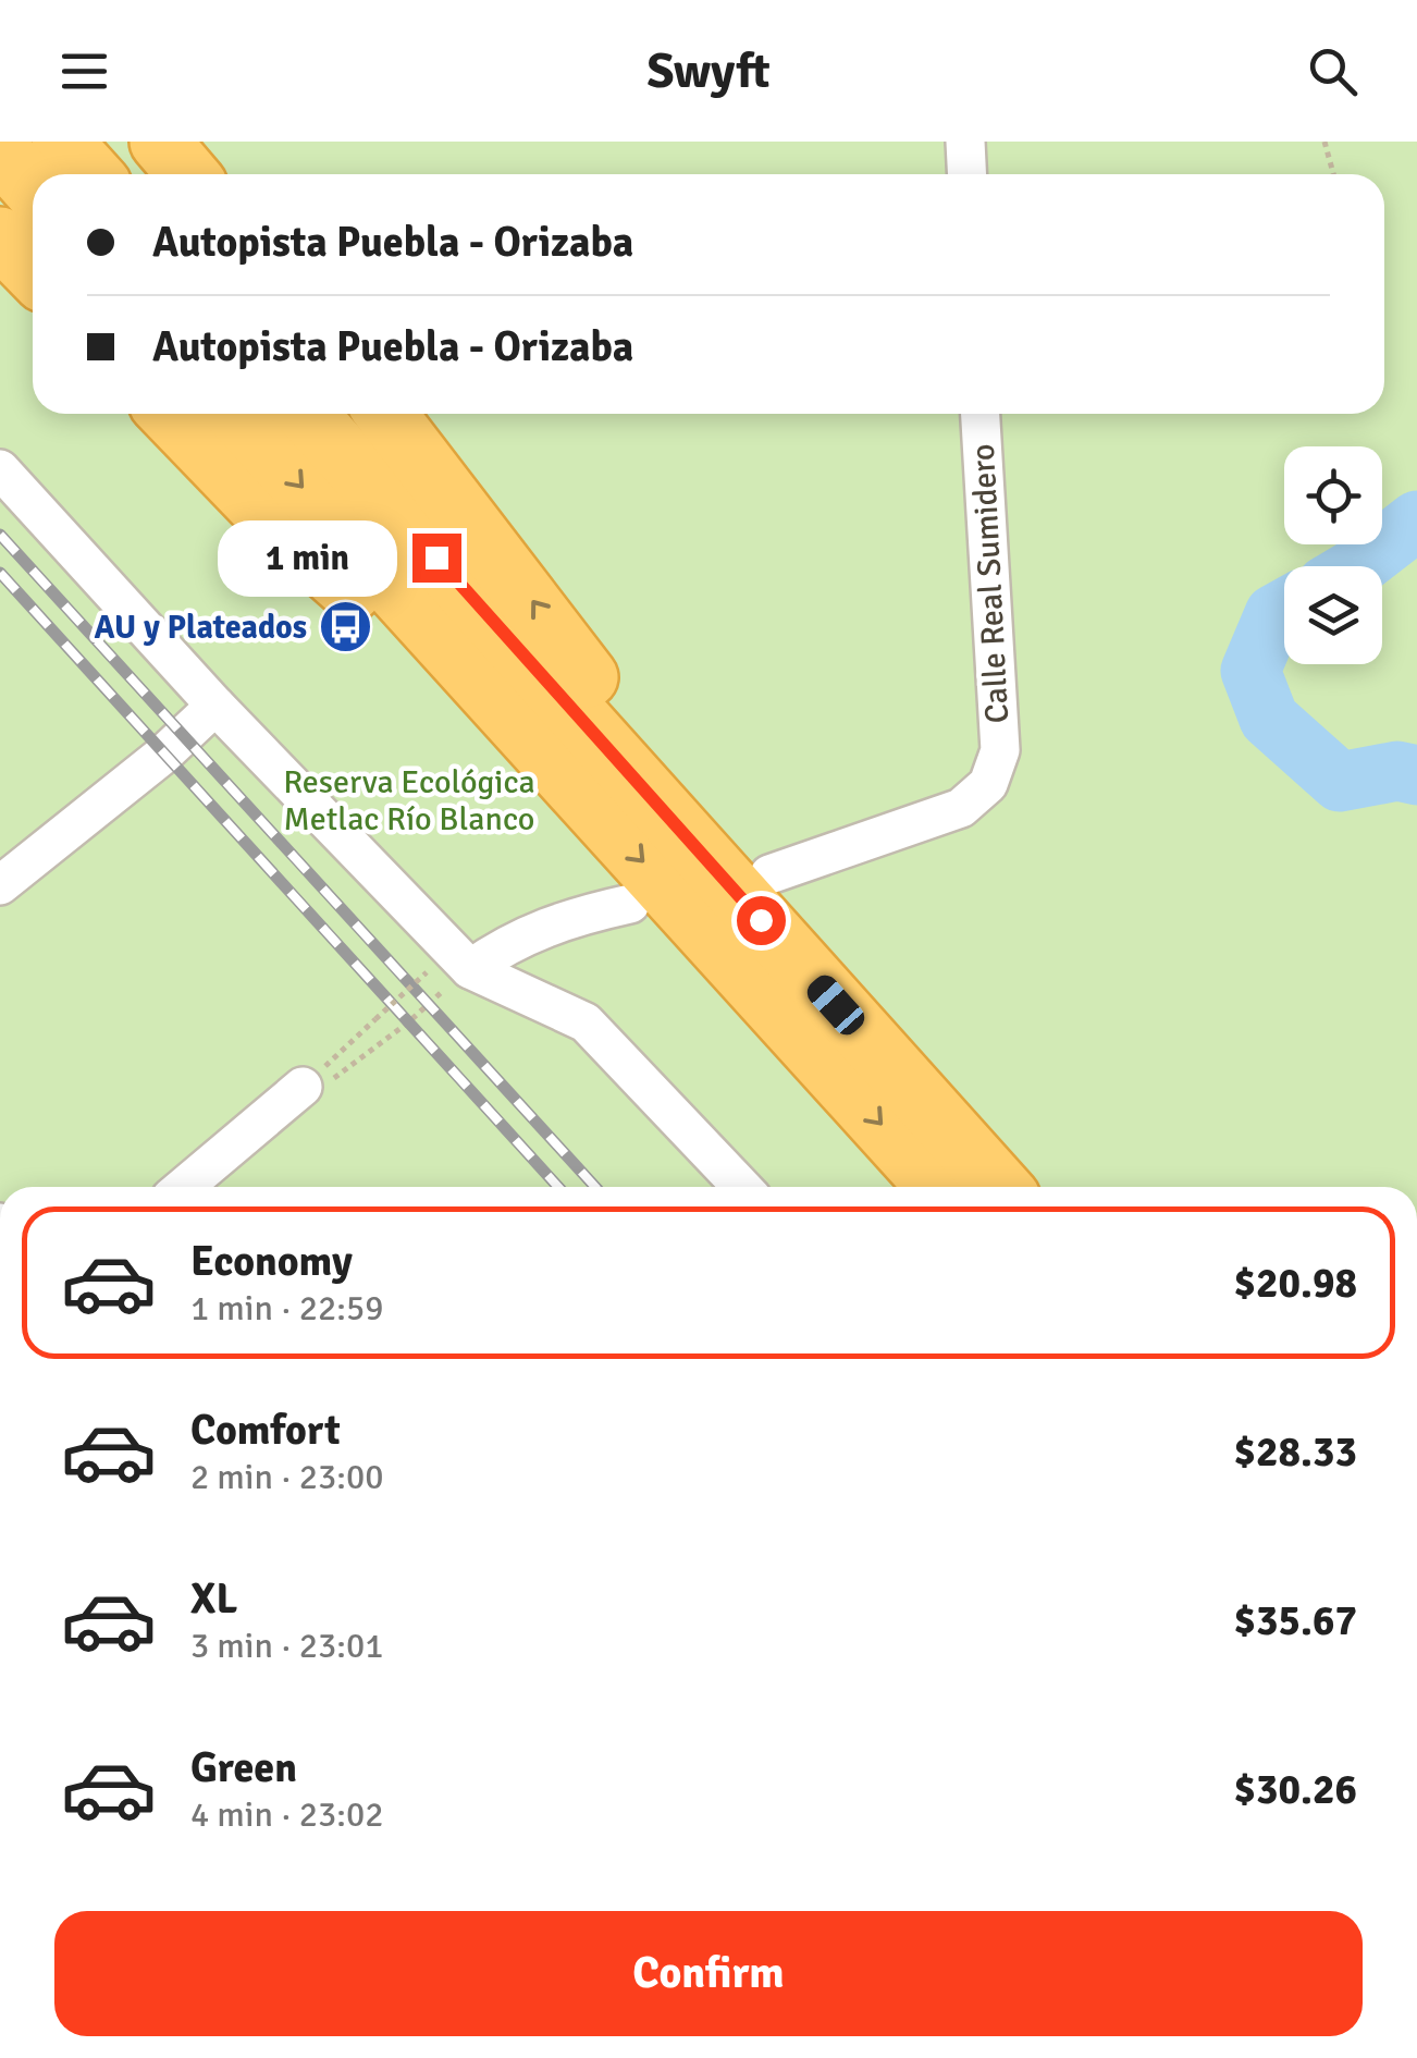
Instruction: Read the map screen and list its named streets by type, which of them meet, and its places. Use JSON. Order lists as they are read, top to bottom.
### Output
{
  "streets": {
    "street": ["Calle Real Sumidero"]
  },
  "parks": ["Reserva Ecológica Metlac Río Blanco"],
  "places": {
    "bus stop": ["AU y Plateados"]
  },
  "page": {
    "header": "Swyft",
    "banner": ["Autopista Puebla - Orizaba", "Autopista Puebla - Orizaba"],
    "bubble": "1 min",
    "list": [
      {
        "name": "Economy",
        "note": "1 min · 22:59",
        "value": "$20.98"
      },
      {
        "name": "Comfort",
        "note": "2 min · 23:00",
        "value": "$28.33"
      },
      {
        "name": "XL",
        "note": "3 min · 23:01",
        "value": "$35.67"
      },
      {
        "name": "Green",
        "note": "4 min · 23:02",
        "value": "$30.26"
      }
    ],
    "buttons": "Confirm"
  }
}
